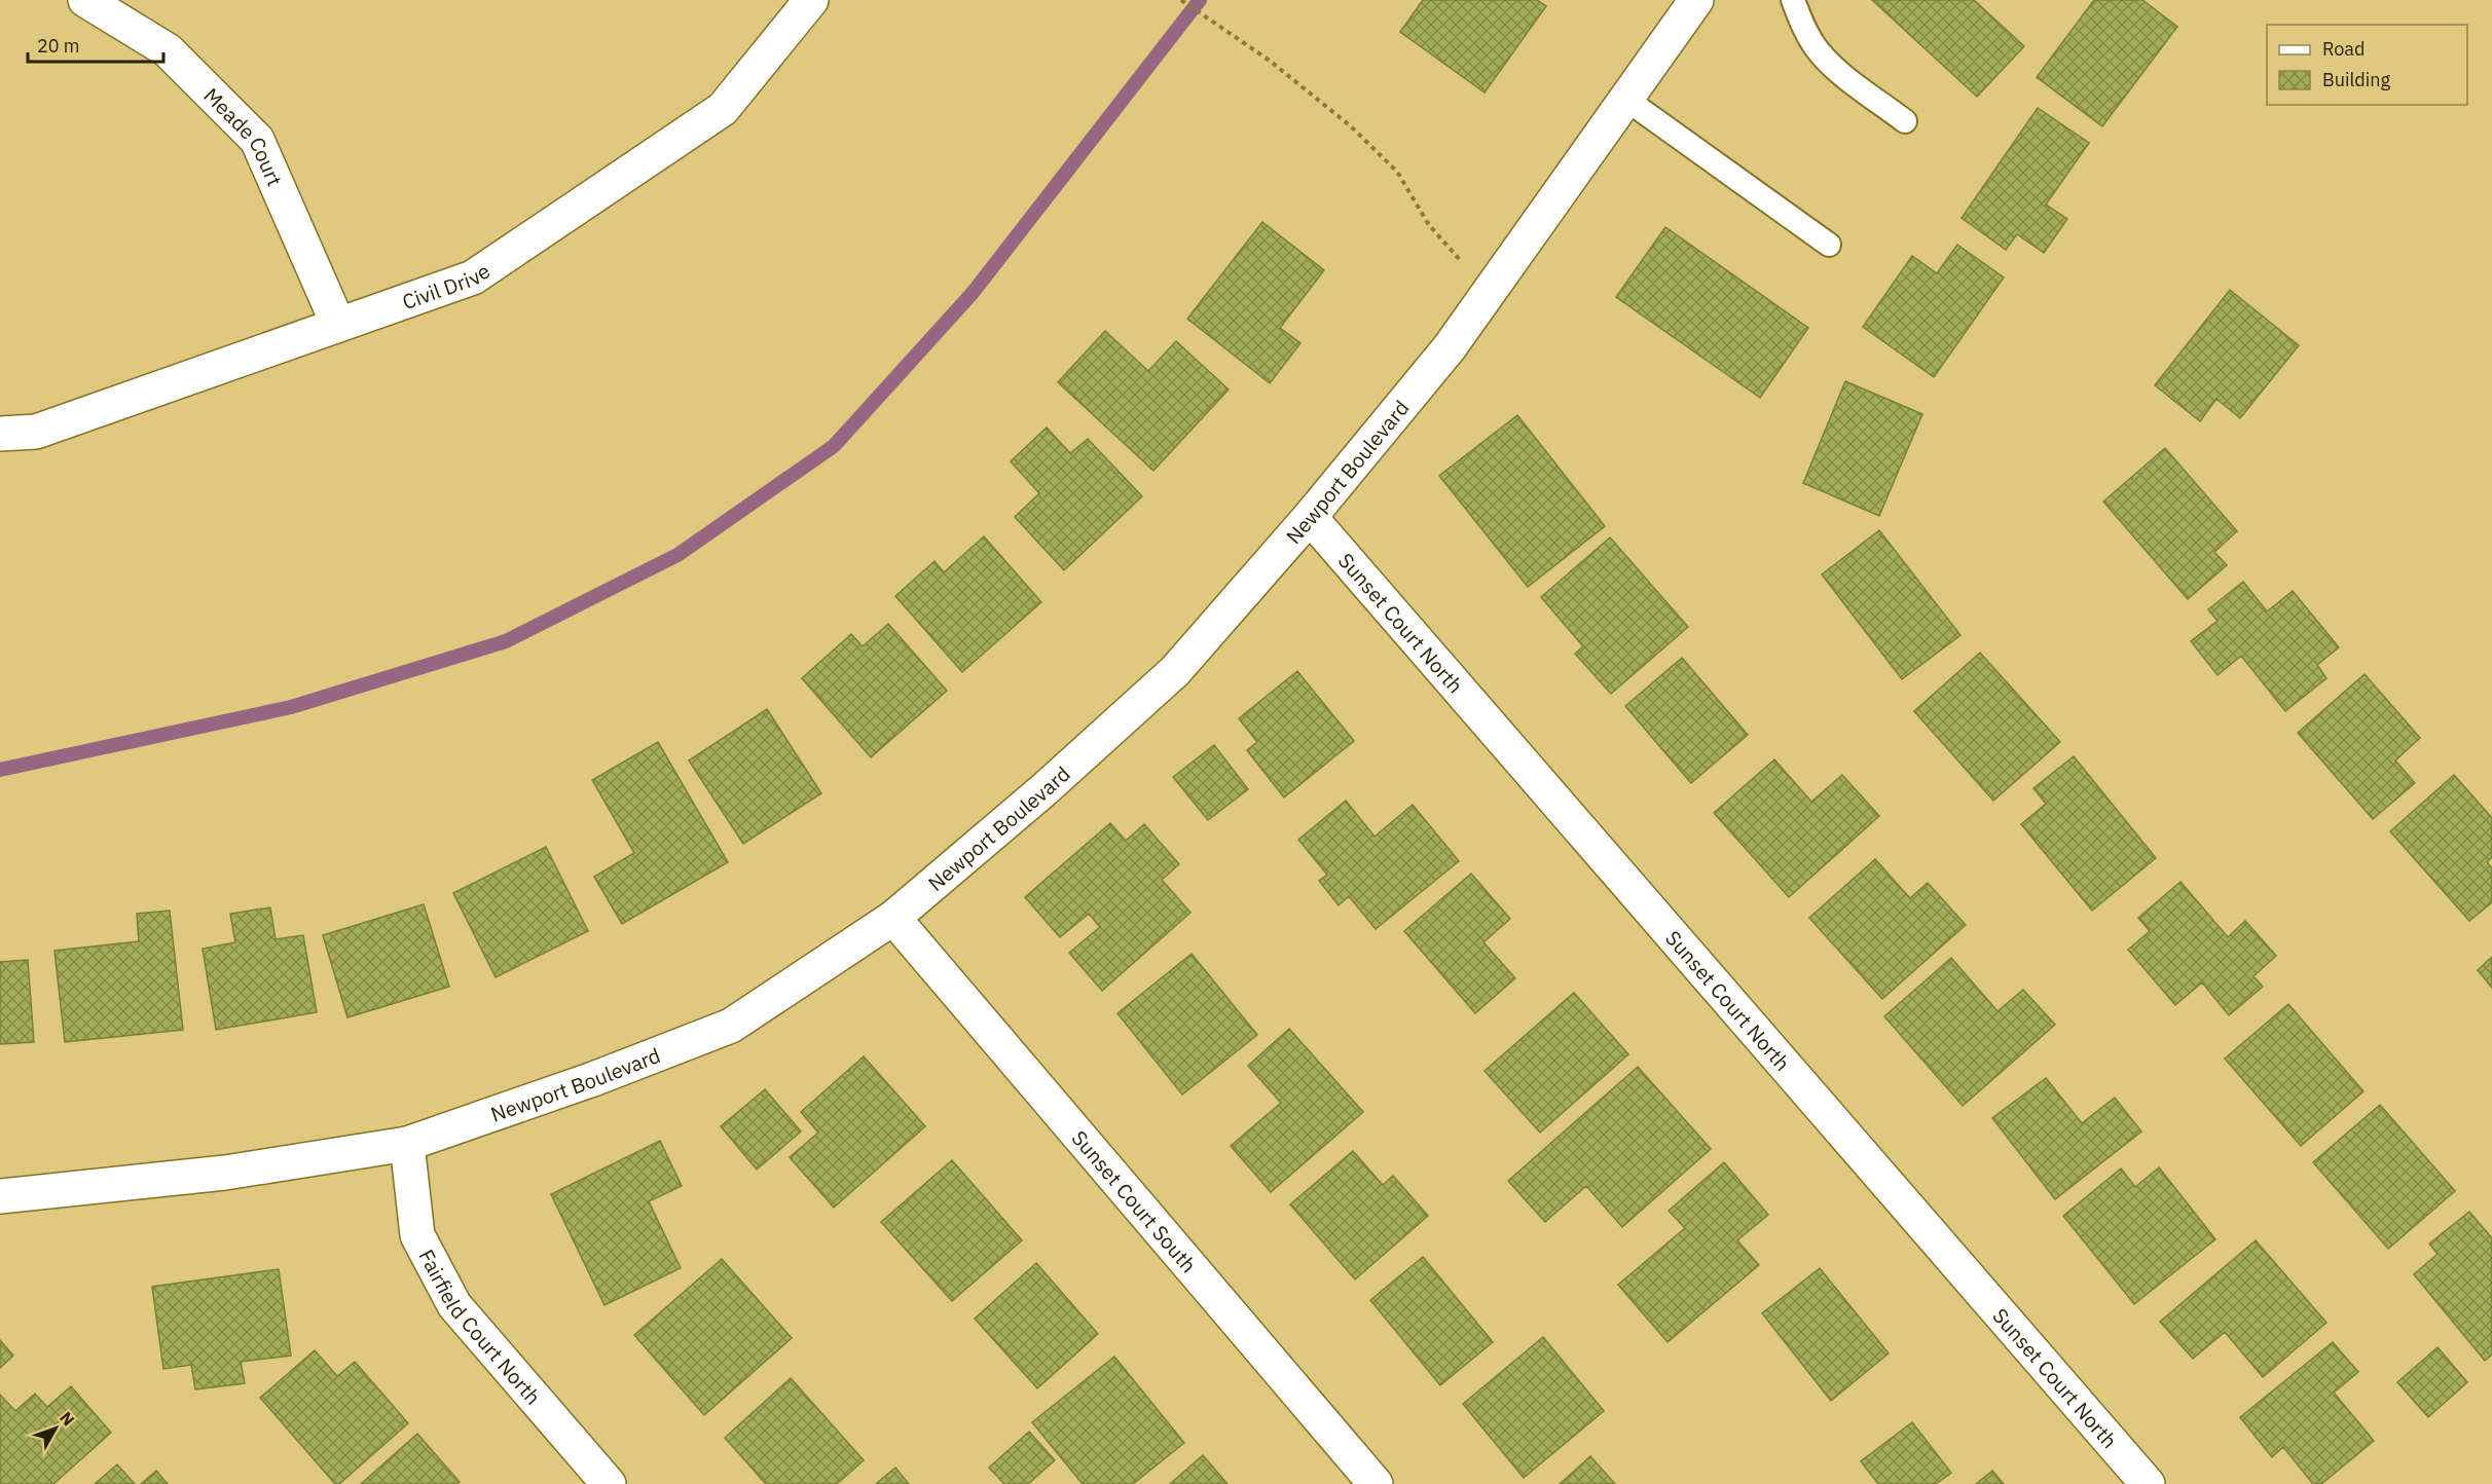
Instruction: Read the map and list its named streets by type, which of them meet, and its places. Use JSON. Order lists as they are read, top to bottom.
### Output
{
  "streets": {
    "street": [
      "Meade Court",
      "Civil Drive",
      "Newport Boulevard",
      "Sunset Court North",
      "Sunset Court South",
      "Fairfield Court North"
    ]
  },
  "crossings": [
    ["Meade Court", "Civil Drive"],
    ["Newport Boulevard", "Sunset Court North"],
    ["Newport Boulevard", "Sunset Court South"],
    ["Newport Boulevard", "Fairfield Court North"]
  ],
  "legend": ["Road", "Building"],
  "scale_bar": "20 m",
  "north": "top right"
}
